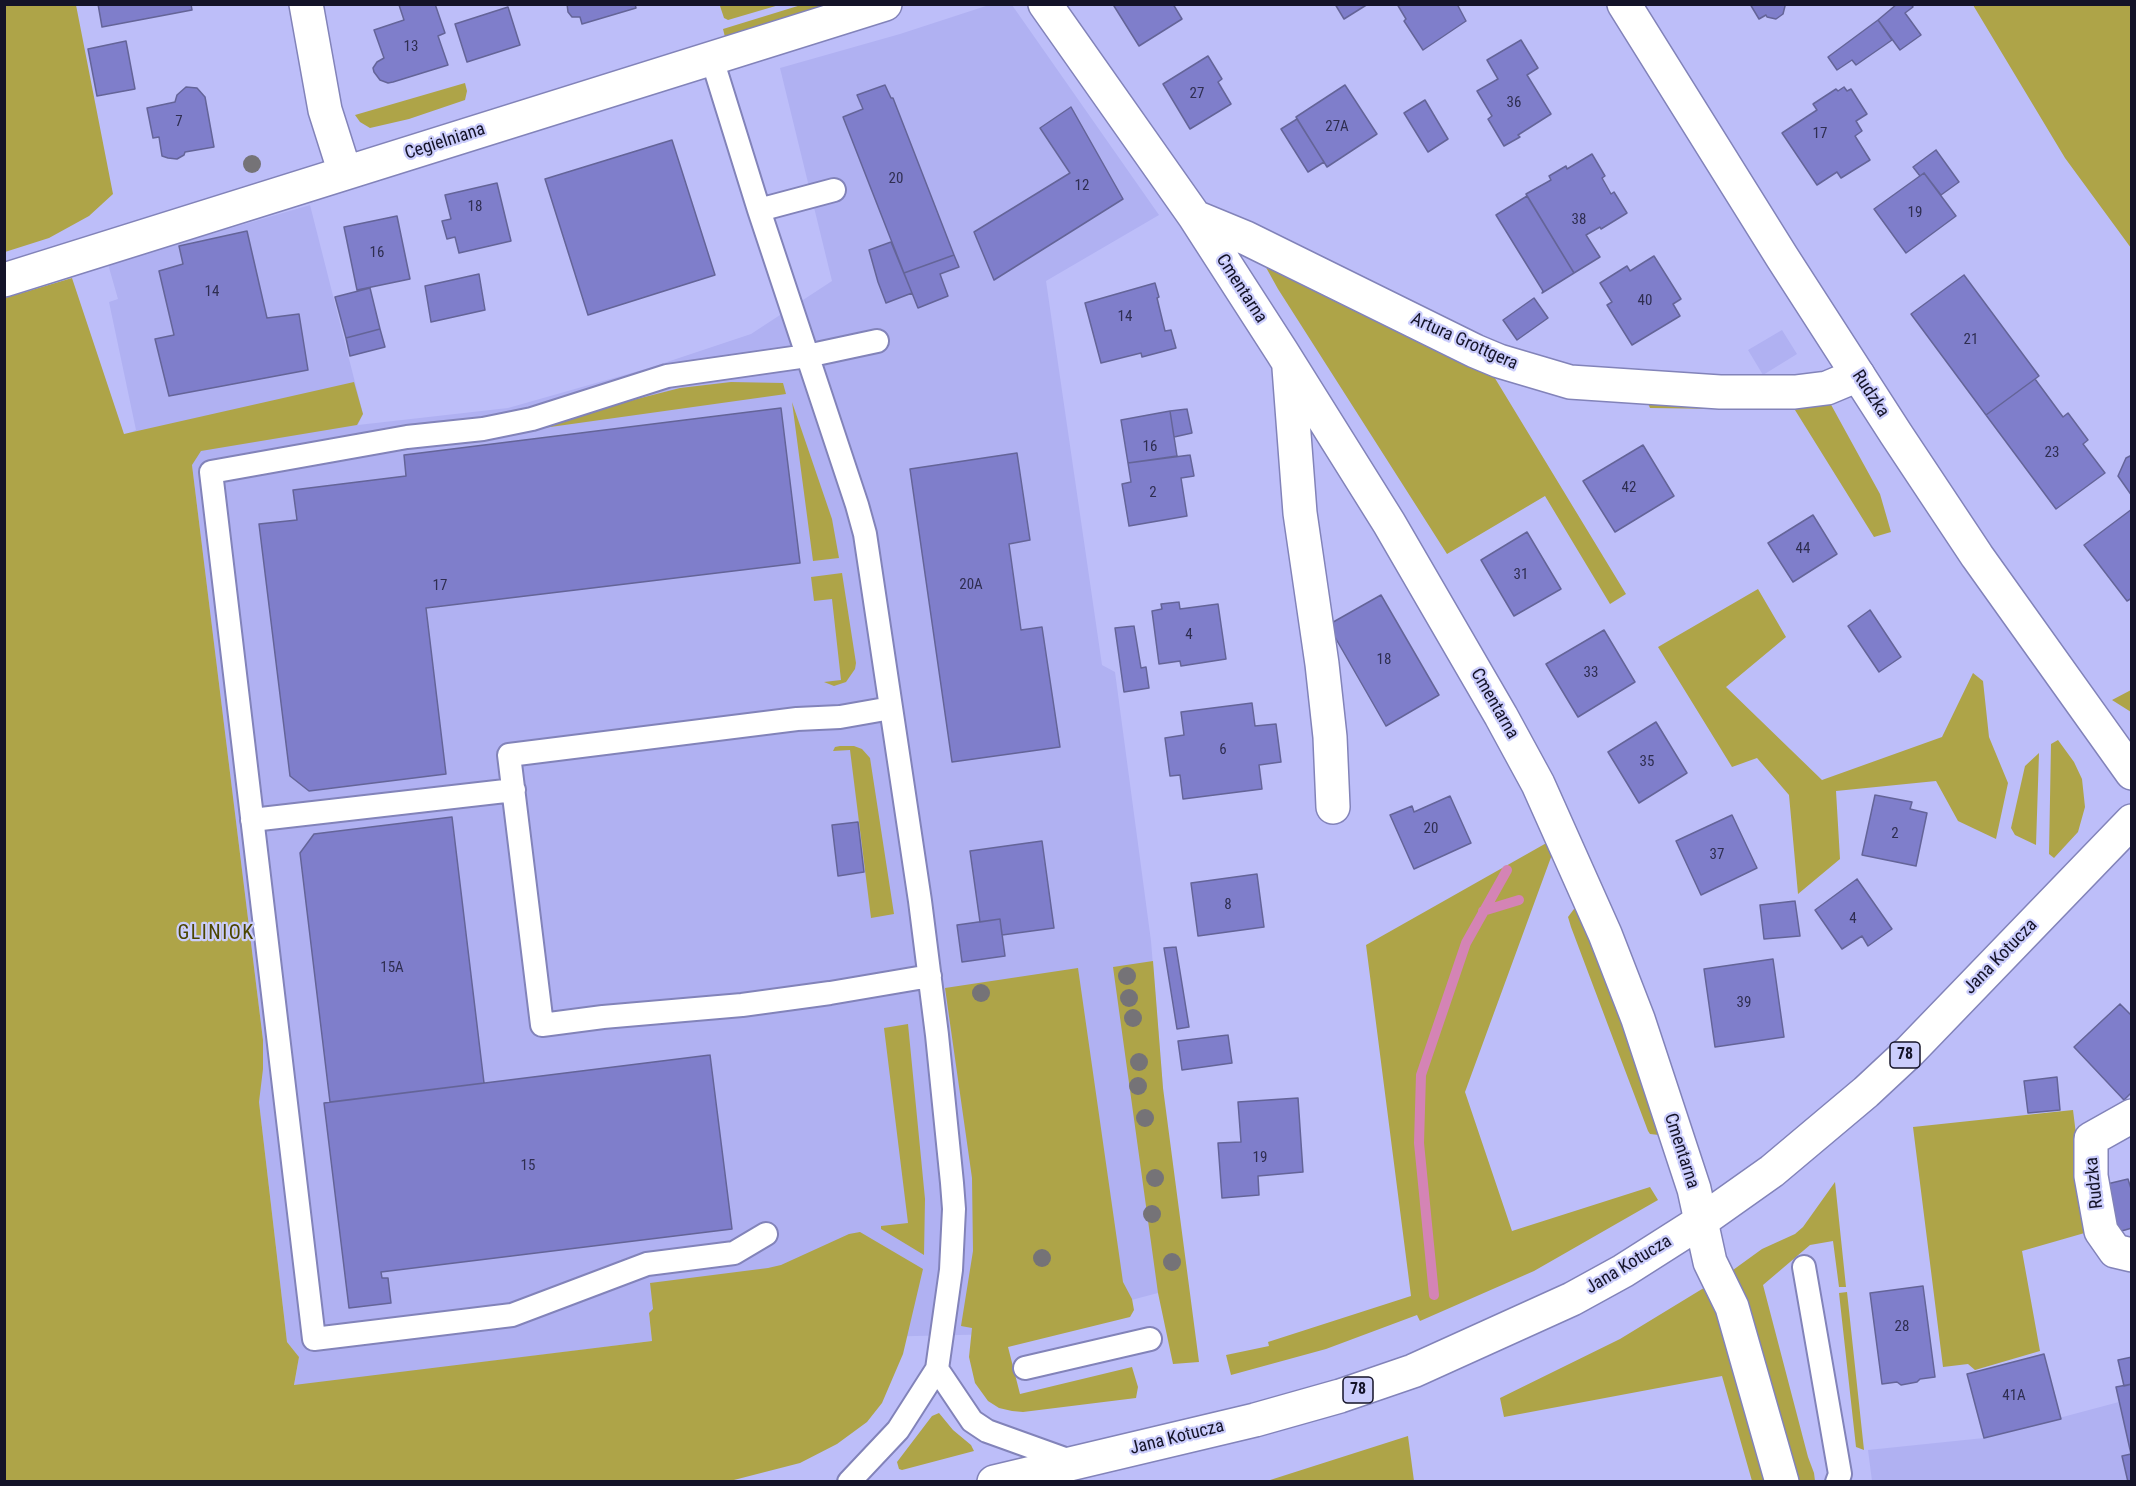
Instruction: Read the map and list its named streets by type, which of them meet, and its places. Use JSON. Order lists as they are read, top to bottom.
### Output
{
  "streets": {
    "street": [
      "Cegielniana",
      "Cmentarna",
      "Artura Grottgera",
      "Rudzka",
      "Jana Kotucza",
      "78"
    ]
  },
  "crossings": [
    ["Cmentarna", "Artura Grottgera"],
    ["Cmentarna", "Jana Kotucza"],
    ["Artura Grottgera", "Rudzka"]
  ],
  "districts": ["GLINIOK"],
  "house_numbers": [
    "13",
    "27",
    "36",
    "7",
    "27A",
    "17",
    "20",
    "12",
    "18",
    "19",
    "38",
    "16",
    "14",
    "40",
    "14",
    "21",
    "16",
    "23",
    "42",
    "2",
    "44",
    "31",
    "20A",
    "17",
    "4",
    "18",
    "33",
    "6",
    "35",
    "20",
    "2",
    "37",
    "8",
    "4",
    "15A",
    "39",
    "19",
    "15",
    "28",
    "41A"
  ]
}
